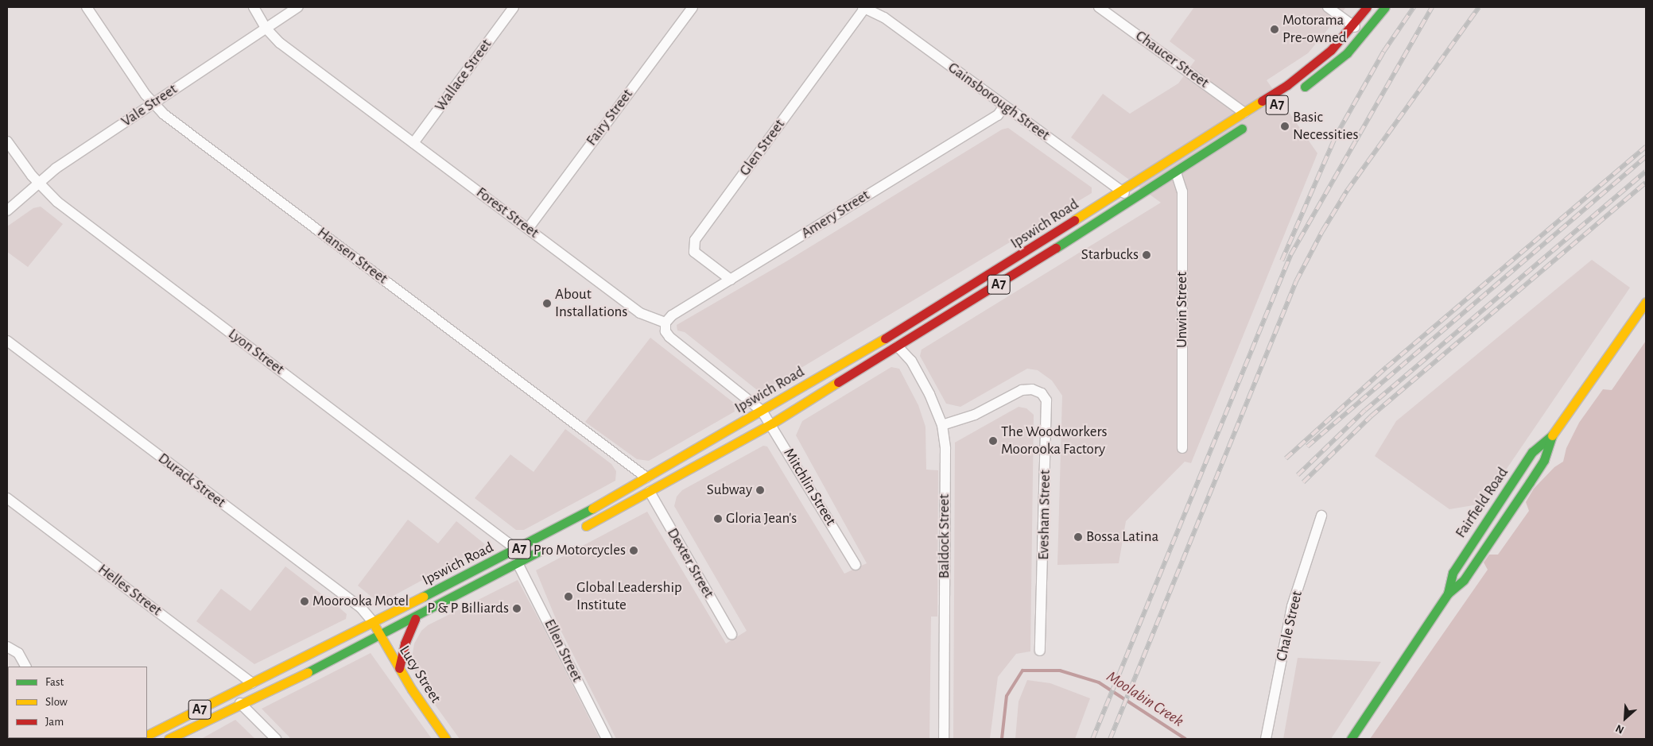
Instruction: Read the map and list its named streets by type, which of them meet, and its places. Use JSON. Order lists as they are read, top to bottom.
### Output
{
  "streets": {
    "main road": [
      "A7",
      "Ipswich Road",
      "Fairfield Road",
      "Lucy Street"
    ],
    "street": [
      "Chaucer Street",
      "Wallace Street",
      "Gainsborough Street",
      "Vale Street",
      "Fairy Street",
      "Glen Street",
      "Forest Street",
      "Amery Street",
      "Hansen Street",
      "Unwin Street",
      "Lyon Street",
      "Durack Street",
      "Mitchlin Street",
      "Evesham Street",
      "Baldock Street",
      "Dexter Street",
      "Helles Street",
      "Chale Street",
      "Ellen Street"
    ]
  },
  "crossings": [
    ["Chaucer Street", "Ipswich Road"],
    ["Wallace Street", "Forest Street"],
    ["Gainsborough Street", "Glen Street"],
    ["Gainsborough Street", "Amery Street"],
    ["Gainsborough Street", "Ipswich Road"],
    ["Vale Street", "Forest Street"],
    ["Vale Street", "Hansen Street"],
    ["Vale Street", "Lyon Street"],
    ["Fairy Street", "Forest Street"],
    ["Glen Street", "Amery Street"],
    ["Forest Street", "Amery Street"],
    ["Ipswich Road", "Hansen Street"],
    ["Ipswich Road", "Unwin Street"],
    ["Ipswich Road", "Lyon Street"],
    ["Ipswich Road", "Durack Street"],
    ["Ipswich Road", "Mitchlin Street"],
    ["Ipswich Road", "Baldock Street"],
    ["Ipswich Road", "Dexter Street"],
    ["Ipswich Road", "Helles Street"],
    ["Ipswich Road", "Ellen Street"],
    ["Ipswich Road", "Lucy Street"],
    ["Durack Street", "Lucy Street"],
    ["Evesham Street", "Baldock Street"]
  ],
  "water": ["Moolabin Creek"],
  "places": [
    "Motorama Pre-owned",
    "Basic Necessities",
    "Starbucks",
    "About Installations",
    "The Woodworkers Moorooka Factory",
    "Subway",
    "Gloria Jean's",
    "Bossa Latina",
    "Pro Motorcycles",
    "Global Leadership Institute",
    "Moorooka Motel",
    "P & P Billiards"
  ],
  "legend": ["Fast", "Slow", "Jam"],
  "north": "bottom left"
}
